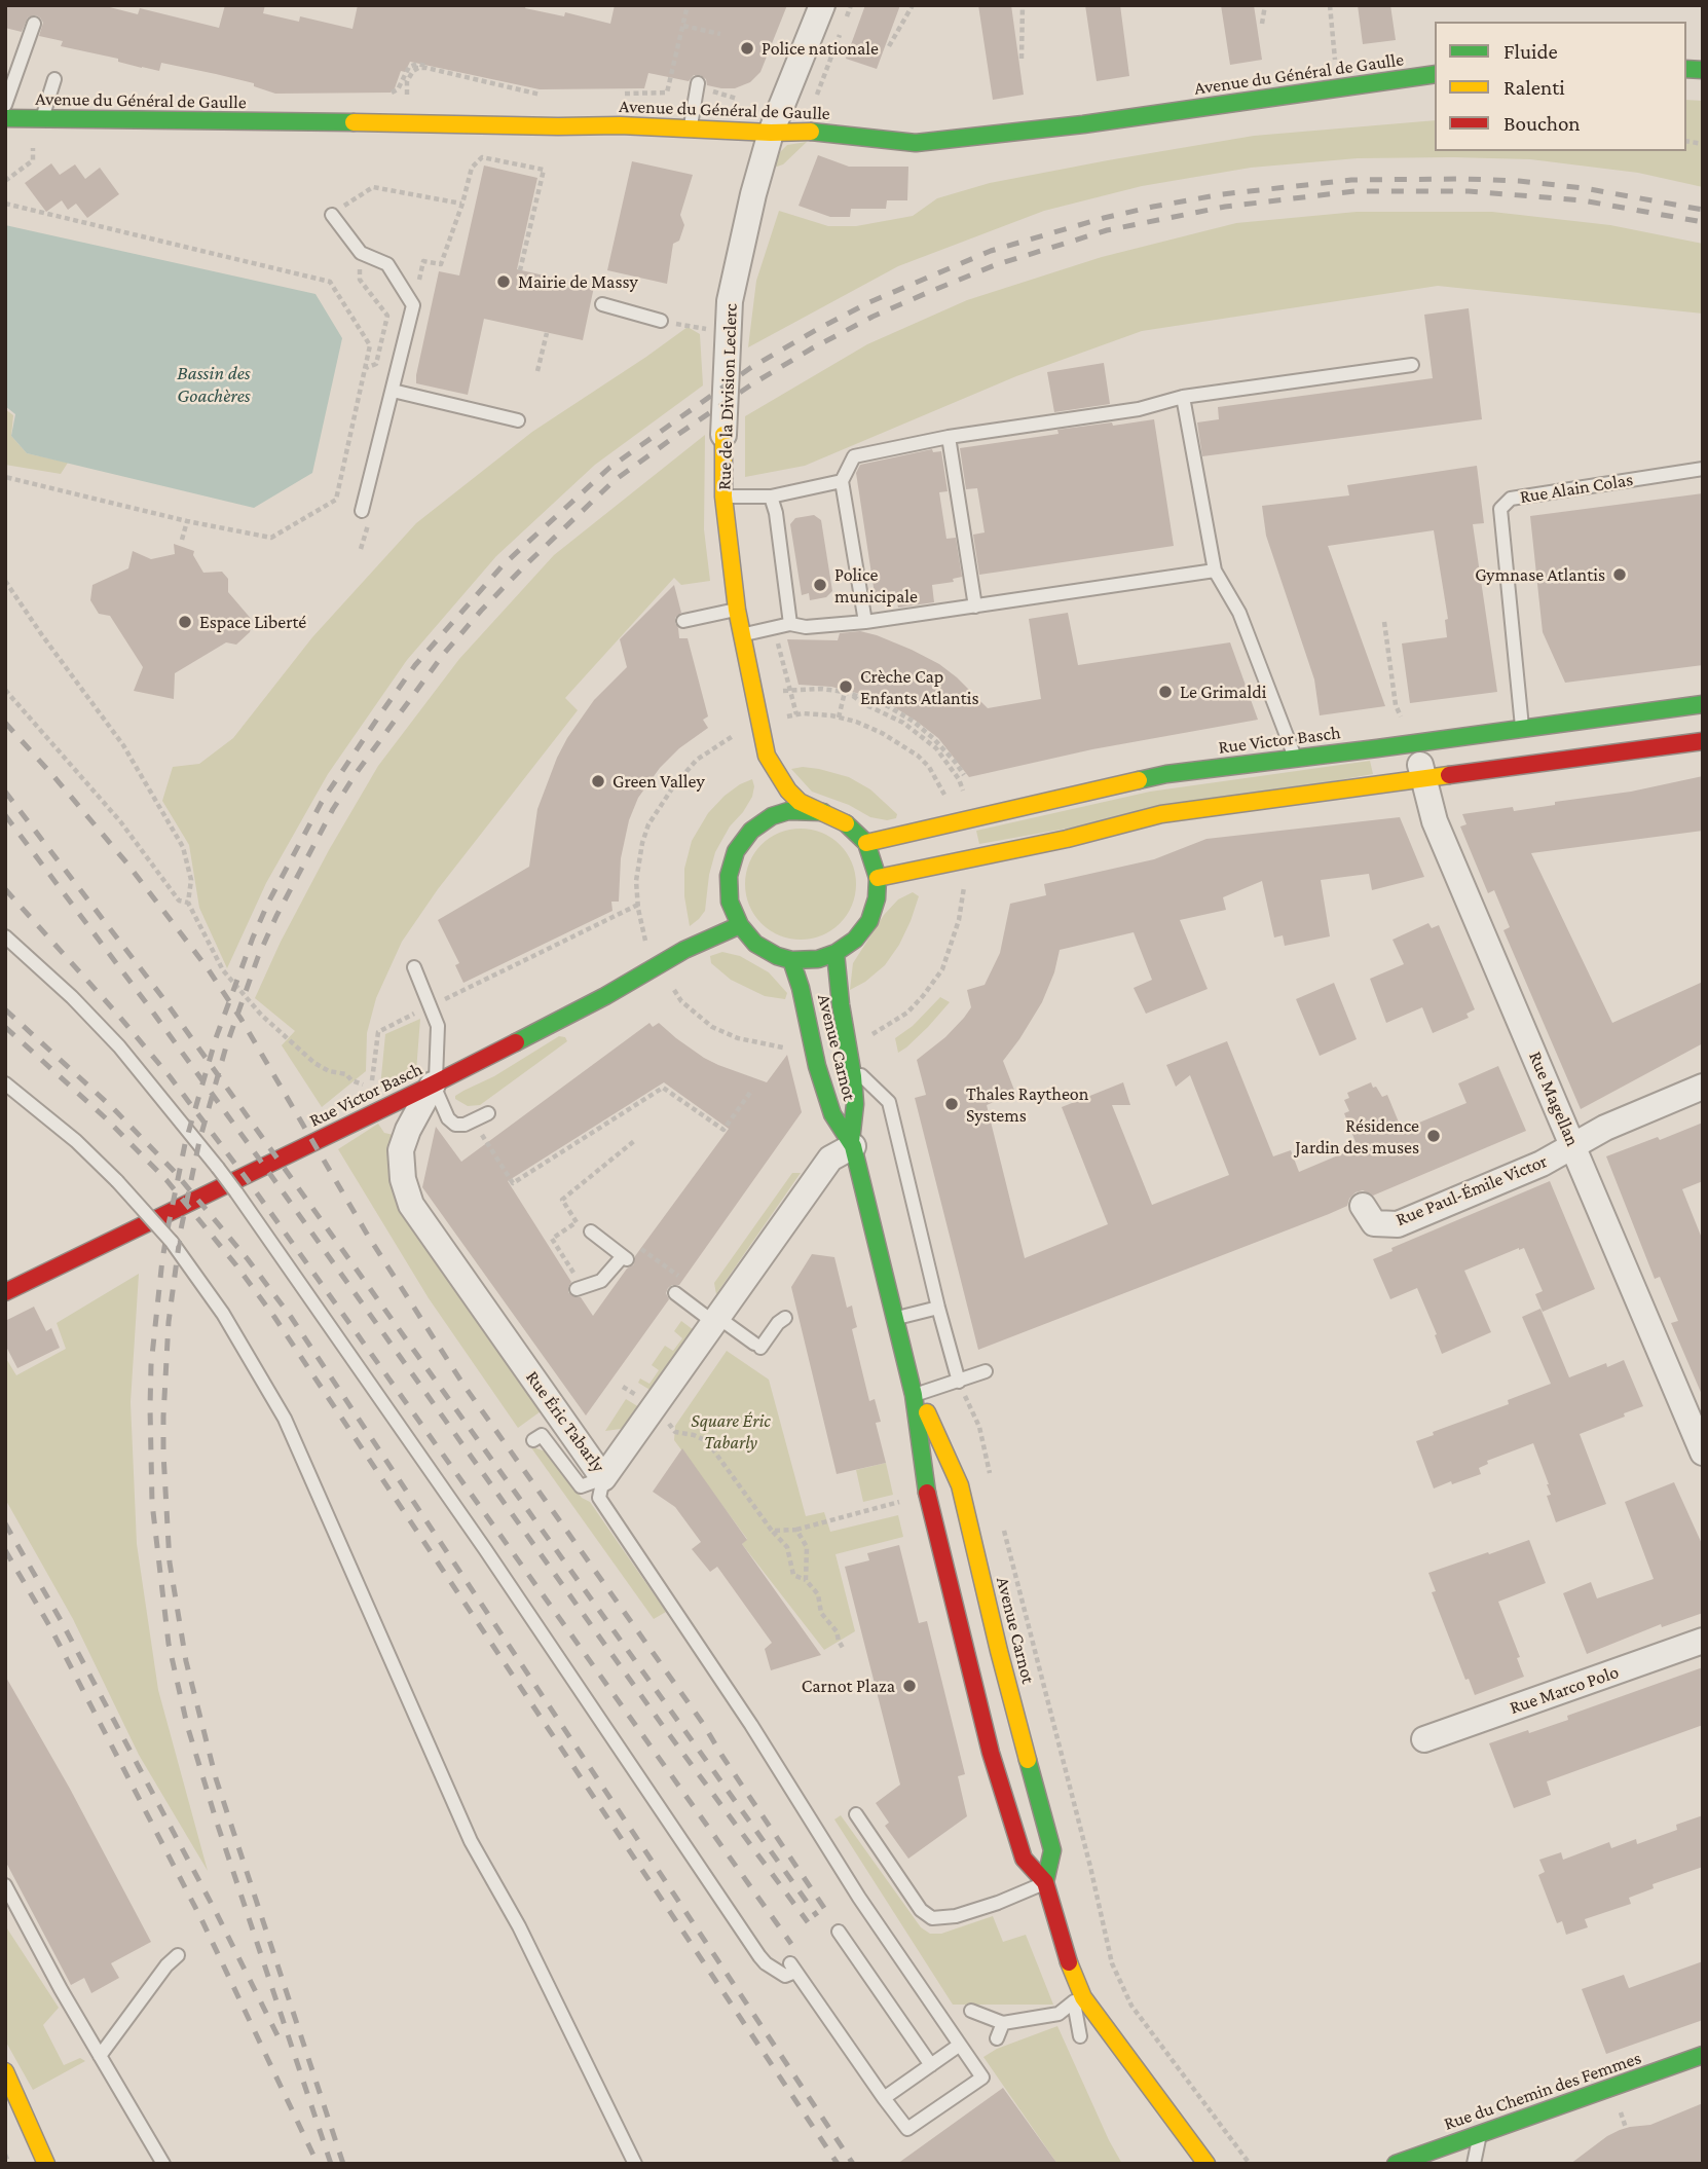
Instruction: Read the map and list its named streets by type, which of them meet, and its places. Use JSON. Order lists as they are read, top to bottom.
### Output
{
  "streets": {
    "street": [
      "Avenue du Général de Gaulle",
      "Rue de la Division Leclerc",
      "Rue Victor Basch",
      "Avenue Carnot",
      "Rue Magellan",
      "Rue Paul-Émile Victor",
      "Rue Éric Tabarly",
      "Rue Marco Polo",
      "Rue du Chemin des Femmes"
    ],
    "lane": ["Rue Alain Colas"]
  },
  "crossings": [
    ["Avenue du Général de Gaulle", "Rue de la Division Leclerc"],
    ["Rue de la Division Leclerc", "Rue Victor Basch"],
    ["Rue de la Division Leclerc", "Avenue Carnot"],
    ["Rue Alain Colas", "Rue Victor Basch"],
    ["Rue Victor Basch", "Avenue Carnot"],
    ["Rue Victor Basch", "Rue Magellan"],
    ["Rue Victor Basch", "Rue Éric Tabarly"],
    ["Avenue Carnot", "Rue Éric Tabarly"],
    ["Rue Magellan", "Rue Paul-Émile Victor"]
  ],
  "water": ["Bassin des Goachères"],
  "parks": ["Square Éric Tabarly"],
  "places": [
    "Police nationale",
    "Mairie de Massy",
    "Gymnase Atlantis",
    "Police municipale",
    "Espace Liberté",
    "Crèche Cap Enfants Atlantis",
    "Le Grimaldi",
    "Green Valley",
    "Thales Raytheon Systems",
    "Résidence Jardin des muses",
    "Carnot Plaza"
  ],
  "legend": ["Fluide", "Ralenti", "Bouchon"]
}
